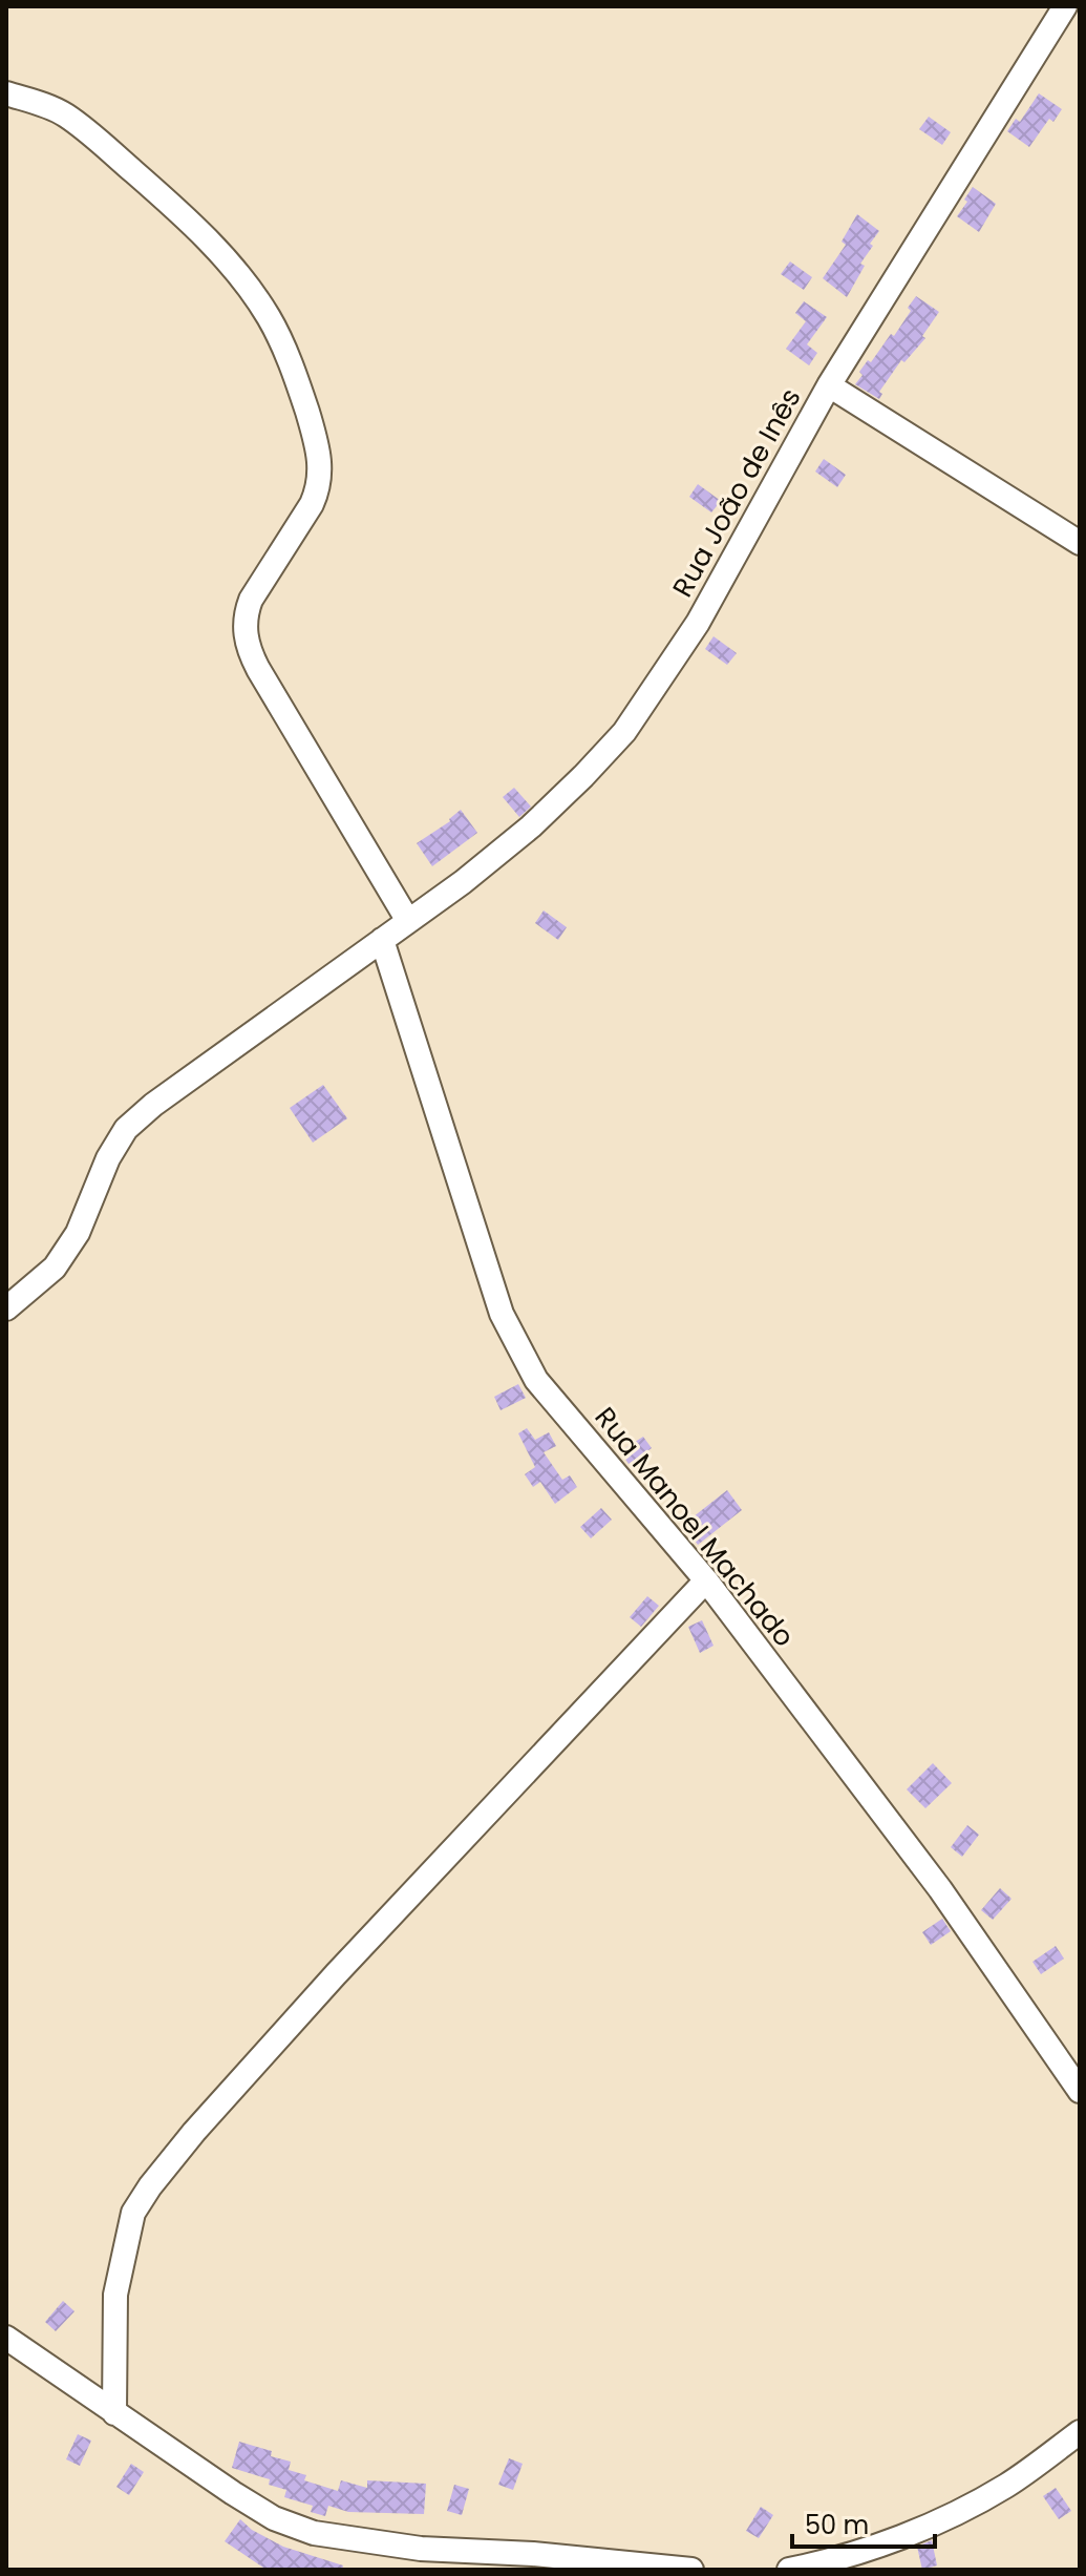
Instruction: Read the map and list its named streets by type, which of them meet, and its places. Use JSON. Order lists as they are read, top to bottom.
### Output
{
  "streets": {
    "street": ["Rua João de Inês", "Rua Manoel Machado"]
  },
  "crossings": [
    ["Rua João de Inês", "Rua Manoel Machado"]
  ],
  "scale_bar": "50 m"
}
